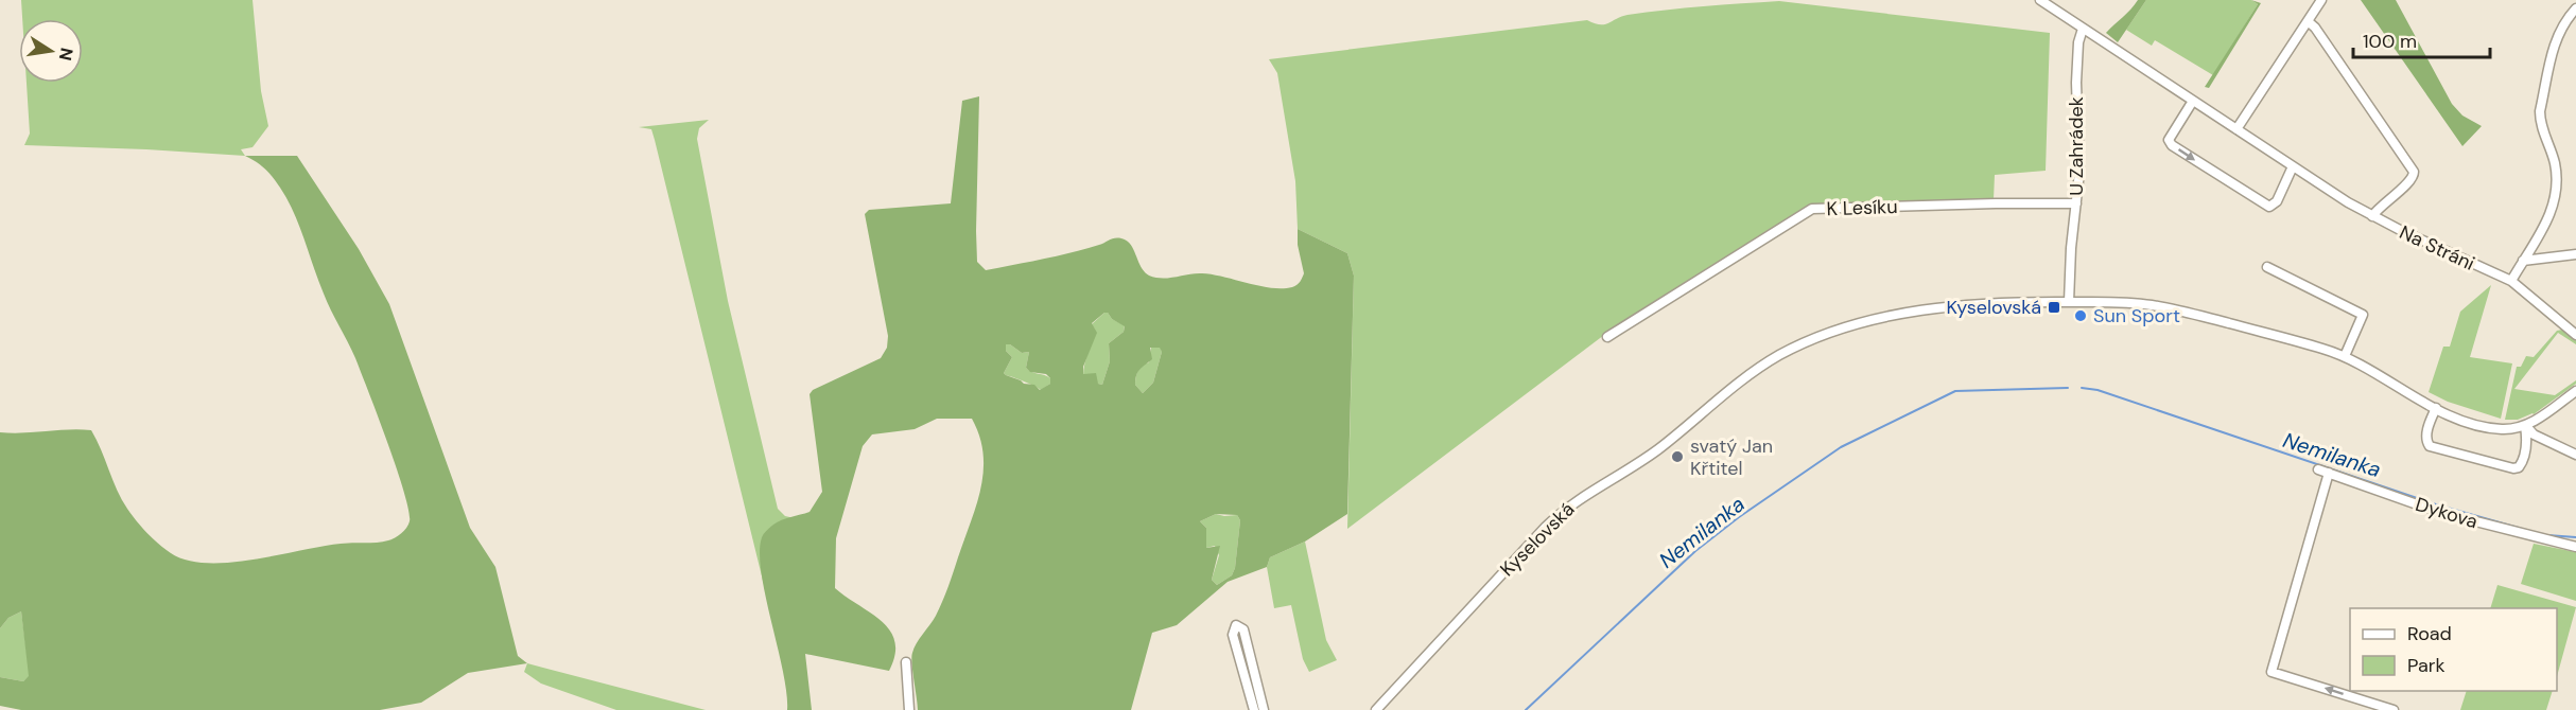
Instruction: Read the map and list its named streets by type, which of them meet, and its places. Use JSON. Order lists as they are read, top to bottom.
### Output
{
  "streets": {
    "street": [
      "U Zahrádek",
      "K Lesíku",
      "Na Stráni",
      "Dykova",
      "Kyselovská"
    ]
  },
  "crossings": [
    ["U Zahrádek", "K Lesíku"],
    ["U Zahrádek", "Na Stráni"],
    ["U Zahrádek", "Kyselovská"]
  ],
  "water": ["Nemilanka"],
  "places": {
    "transit": ["Kyselovská"],
    "other": ["Sun Sport", "svatý Jan Křtitel"]
  },
  "legend": ["Road", "Park"],
  "scale_bar": "100 m",
  "north": "right"
}
